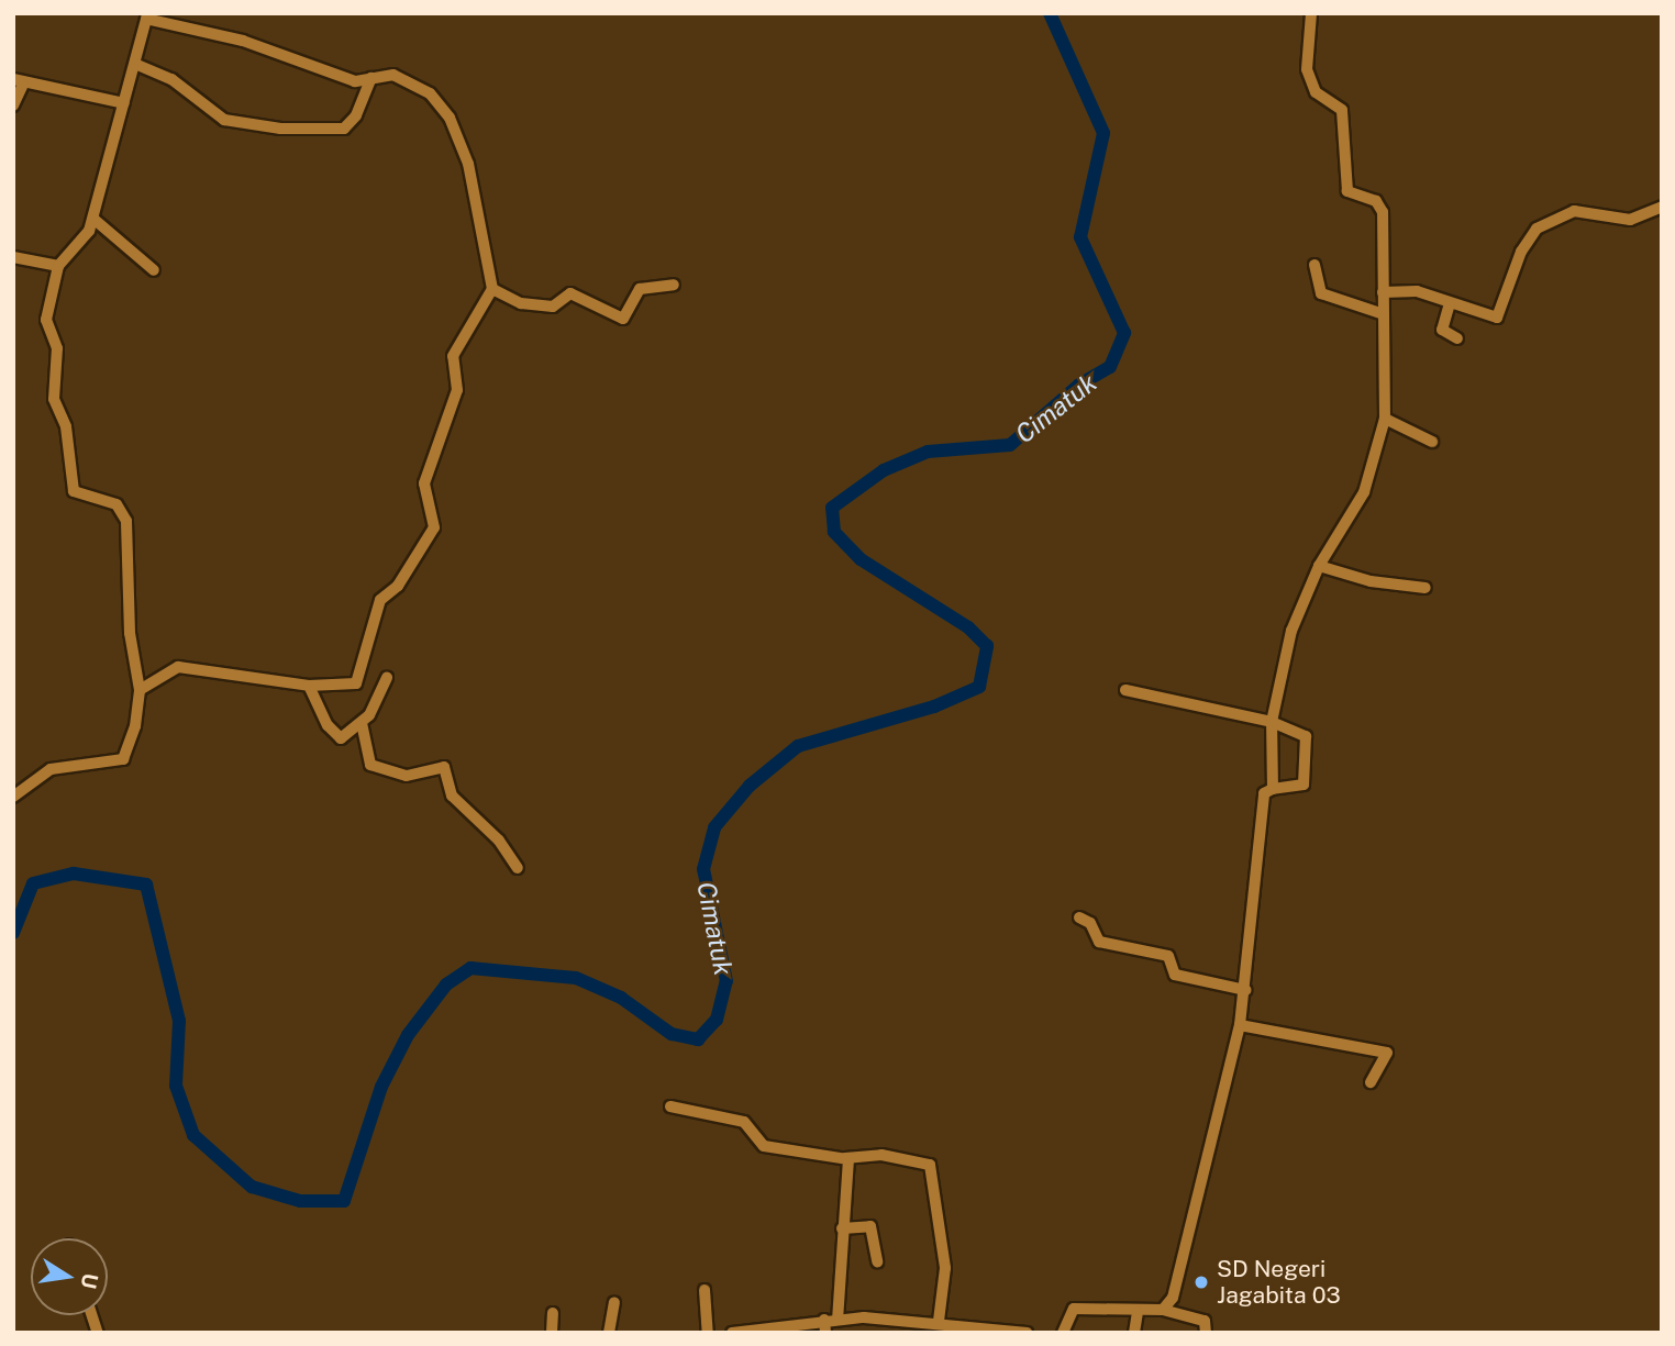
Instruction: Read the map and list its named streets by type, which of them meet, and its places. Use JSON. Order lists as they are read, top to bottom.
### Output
{
  "water": ["Cimatuk"],
  "places": ["SD Negeri Jagabita 03"],
  "north": "right"
}
